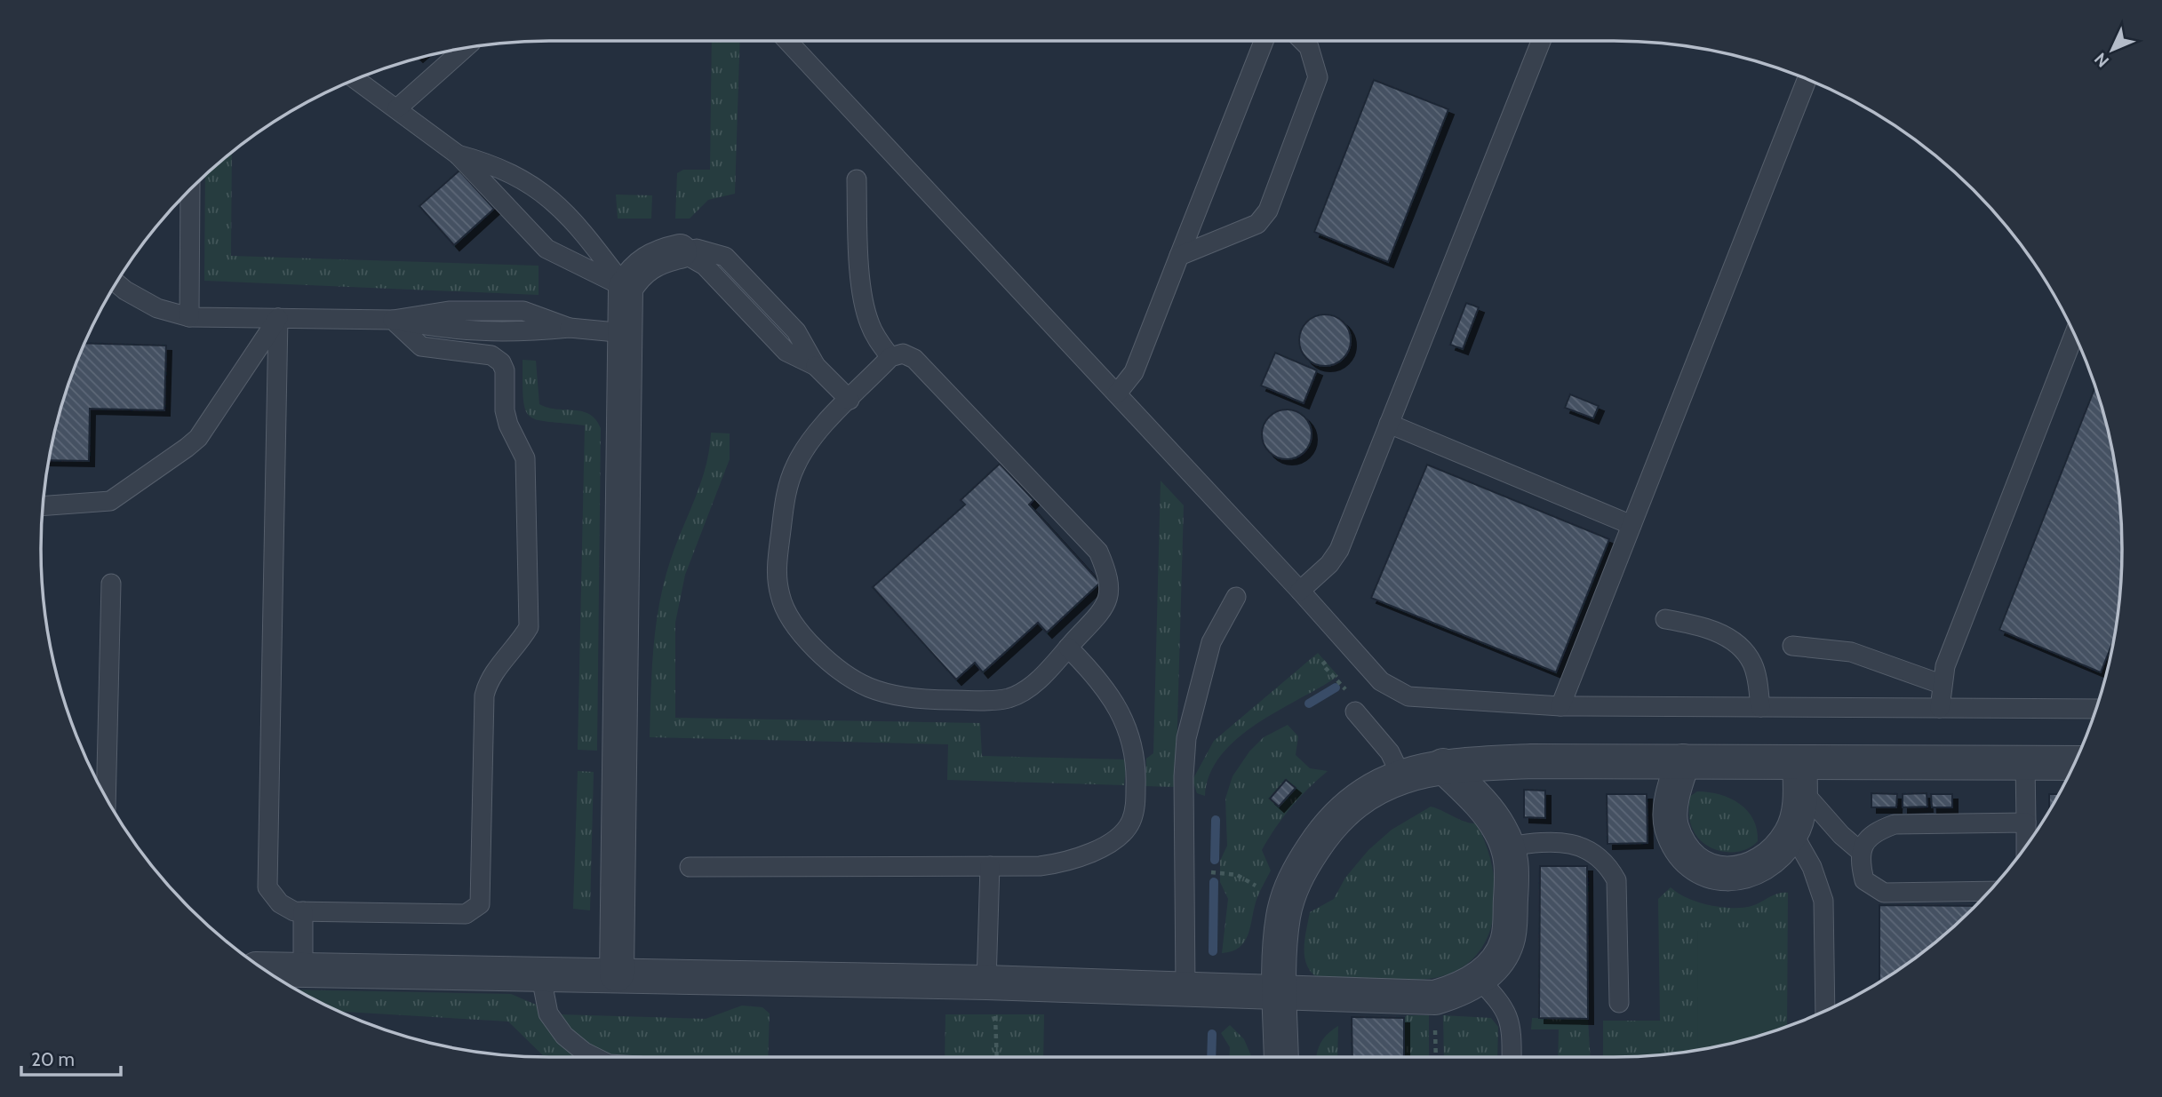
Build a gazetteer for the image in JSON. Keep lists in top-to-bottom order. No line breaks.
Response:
{"scale_bar":"20 m","north":"bottom left"}
